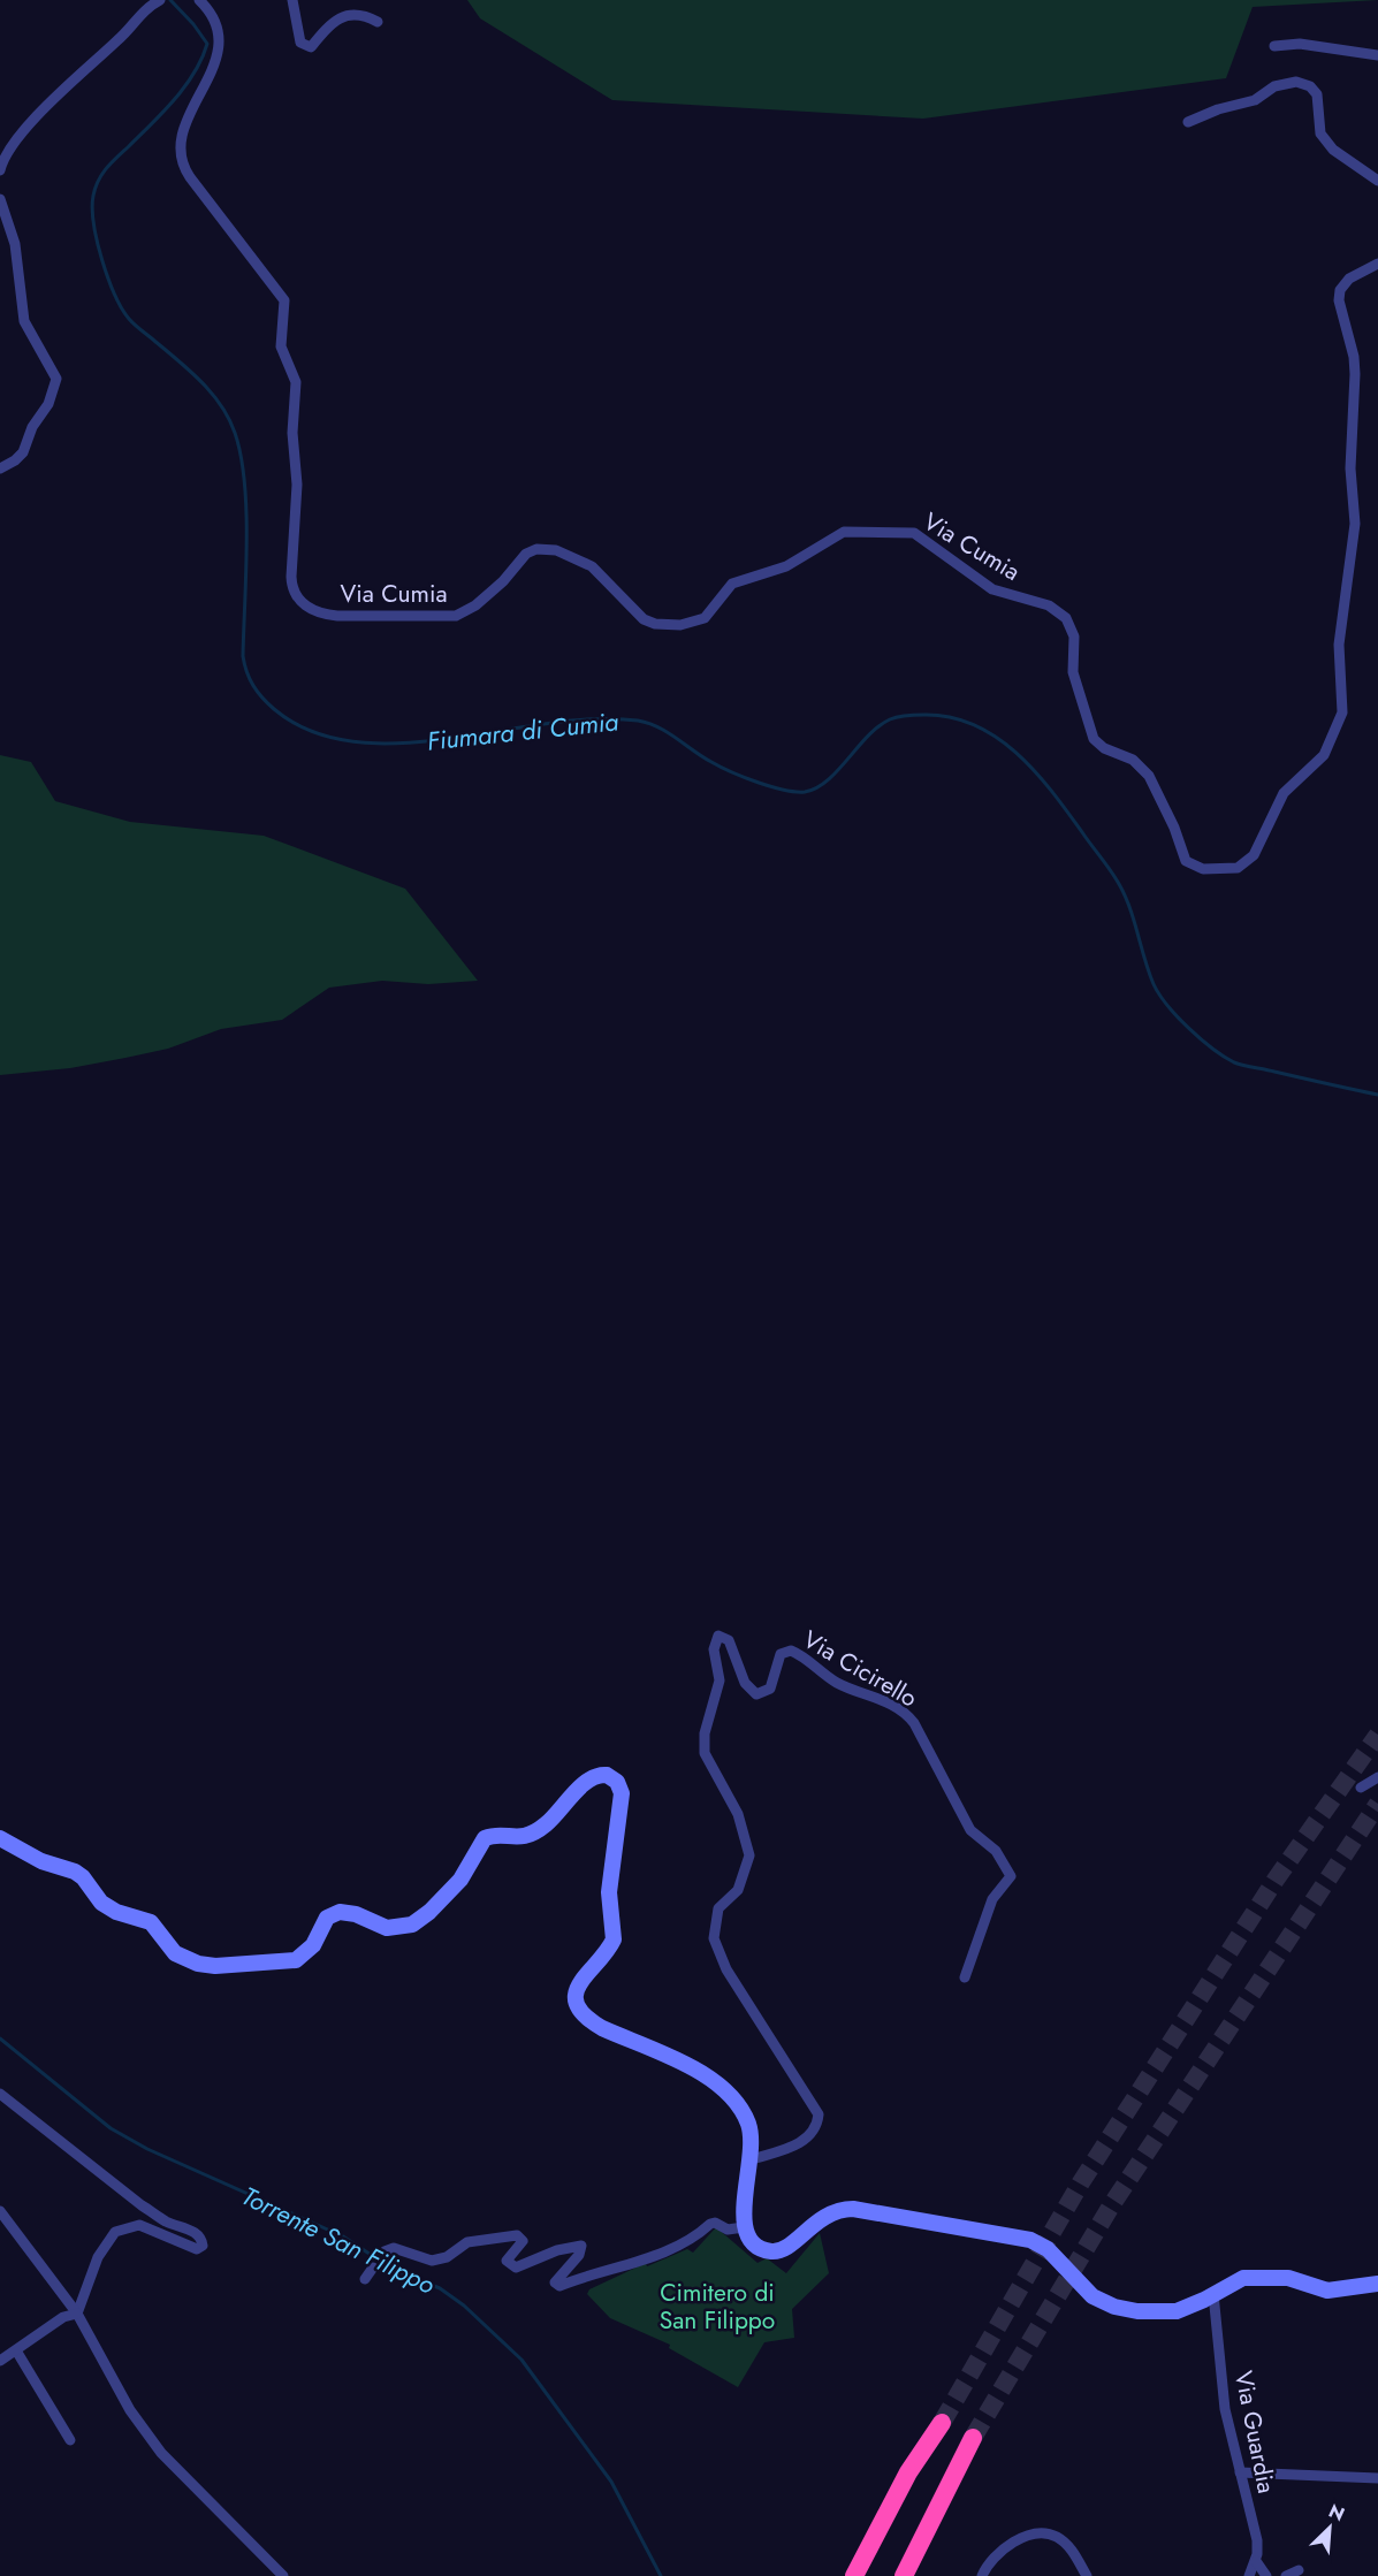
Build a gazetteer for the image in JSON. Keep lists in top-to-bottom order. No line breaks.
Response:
{"streets":{"street":["Via Cumia","Via Cicirello","Via Guardia"]},"water":["Fiumara di Cumia","Torrente San Filippo"],"parks":["Cimitero di San Filippo"],"north":"top right"}
